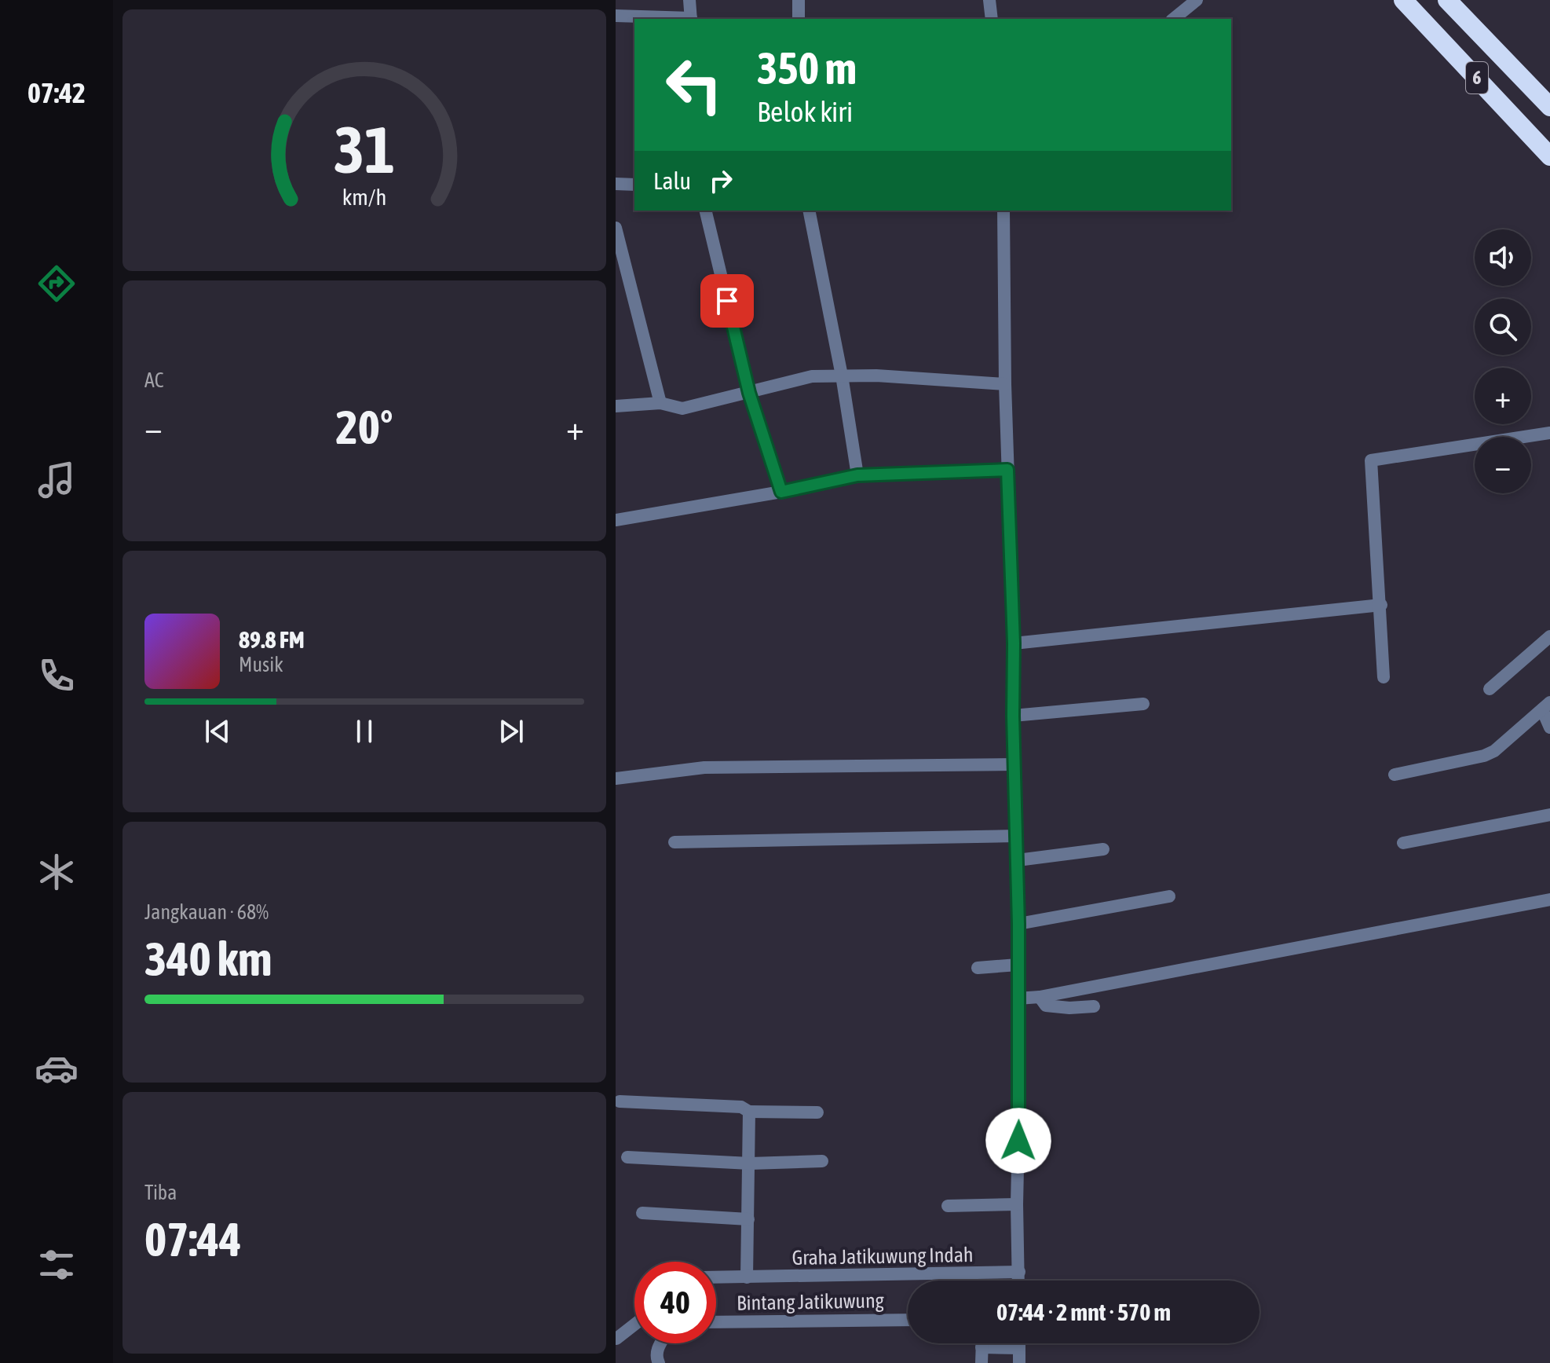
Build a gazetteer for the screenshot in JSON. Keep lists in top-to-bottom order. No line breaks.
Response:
{"streets":{"highway":["6"],"street":["Graha Jatikuwung Indah","Bintang Jatikuwung"]},"page":{"tabs":"07:42","turn":["350 m","Belok kiri"],"then":"Lalu","map_buttons":["+","−"],"tile":["AC",["Jangkauan · 68%","340 km"],["Tiba","07:44"]],"heat":["−","20°","+"],"song":["89.8 FM","Musik"],"limit":"40","trip":"07:44 · 2 mnt · 570 m","gauge":["31","km/h"]}}
